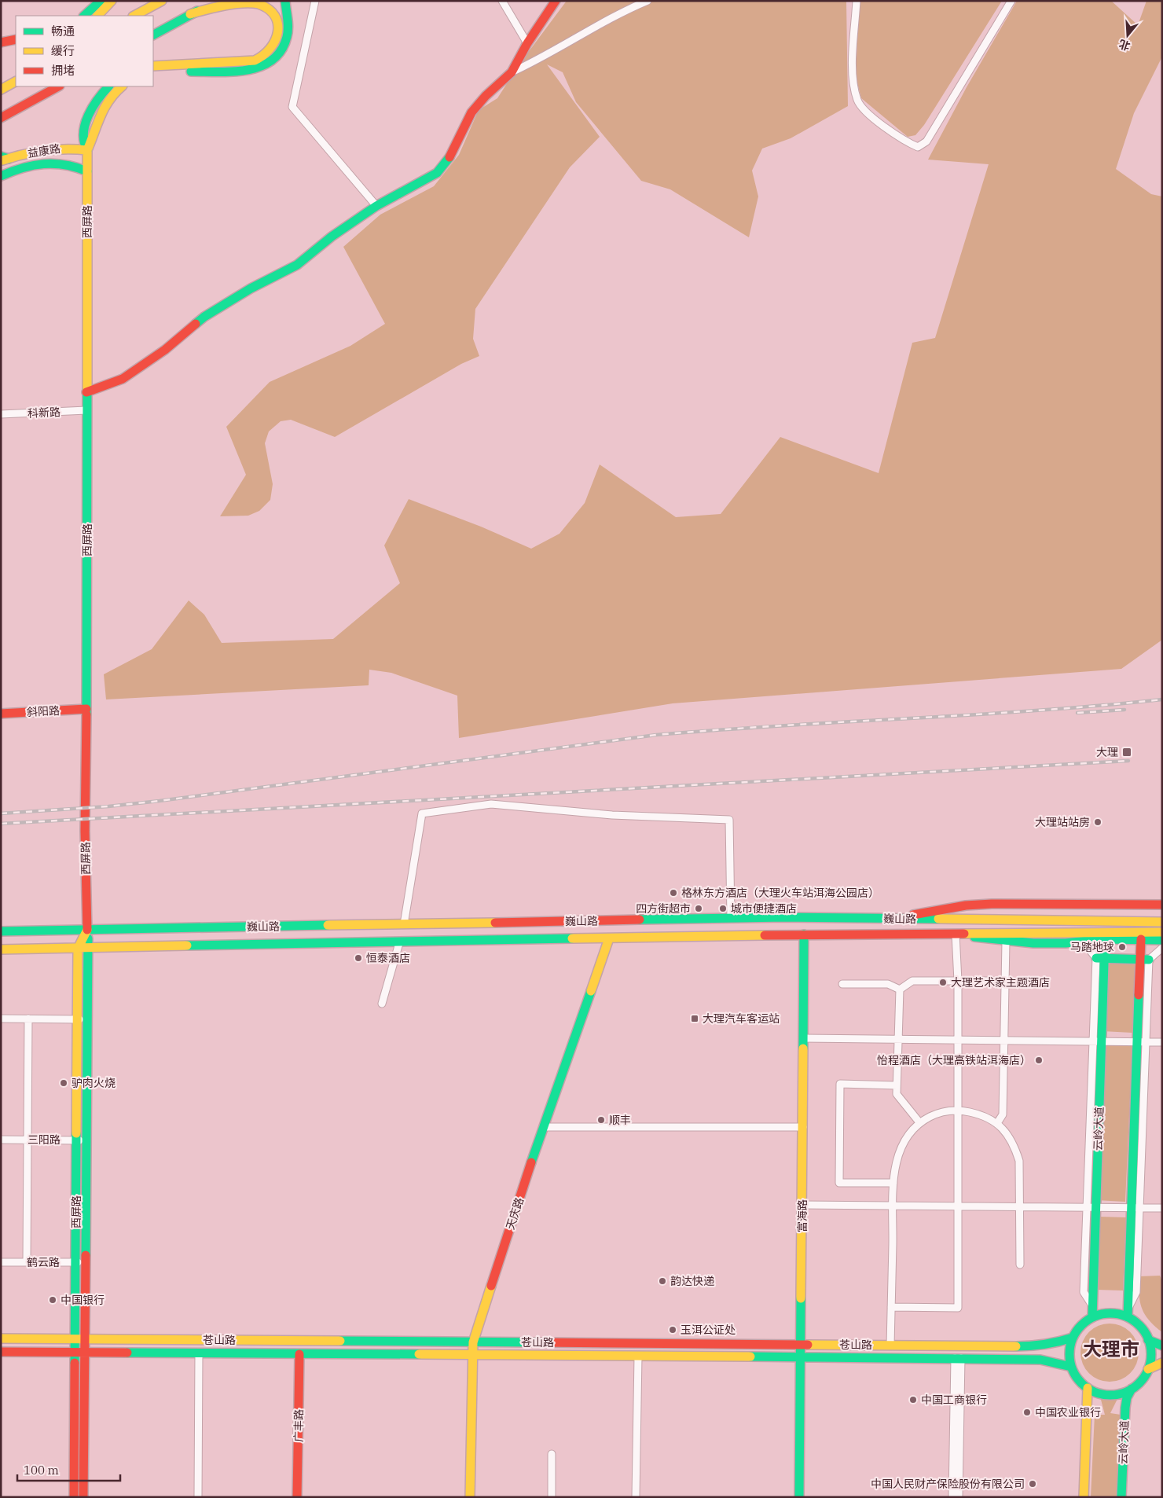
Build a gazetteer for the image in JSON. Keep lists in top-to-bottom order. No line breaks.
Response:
{"streets":{"main road":["益康路","西屏路","斜阳路","巍山路","云岭大道","天庆路","富海路","苍山路","广丰路"],"street":["科新路","三阳路","鹤云路"]},"crossings":[["益康路","西屏路"],["西屏路","科新路"],["西屏路","斜阳路"],["西屏路","巍山路"],["西屏路","三阳路"],["西屏路","鹤云路"],["西屏路","苍山路"],["巍山路","天庆路"],["巍山路","富海路"],["云岭大道","苍山路"],["天庆路","苍山路"],["富海路","苍山路"],["苍山路","广丰路"]],"districts":["大理市"],"places":{"transit":["大理","大理汽车客运站"],"other":["大理站站房","格林东方酒店（大理火车站洱海公园店）","四方街超市","城市便捷酒店","马踏地球","恒泰酒店","大理艺术家主题酒店","怡程酒店（大理高铁站洱海店）","驴肉火烧","顺丰","韵达快递","中国银行","玉洱公证处","中国工商银行","中国农业银行","中国人民财产保险股份有限公司"]},"legend":["畅通","缓行","拥堵"],"scale_bar":"100 m","north":"bottom"}
